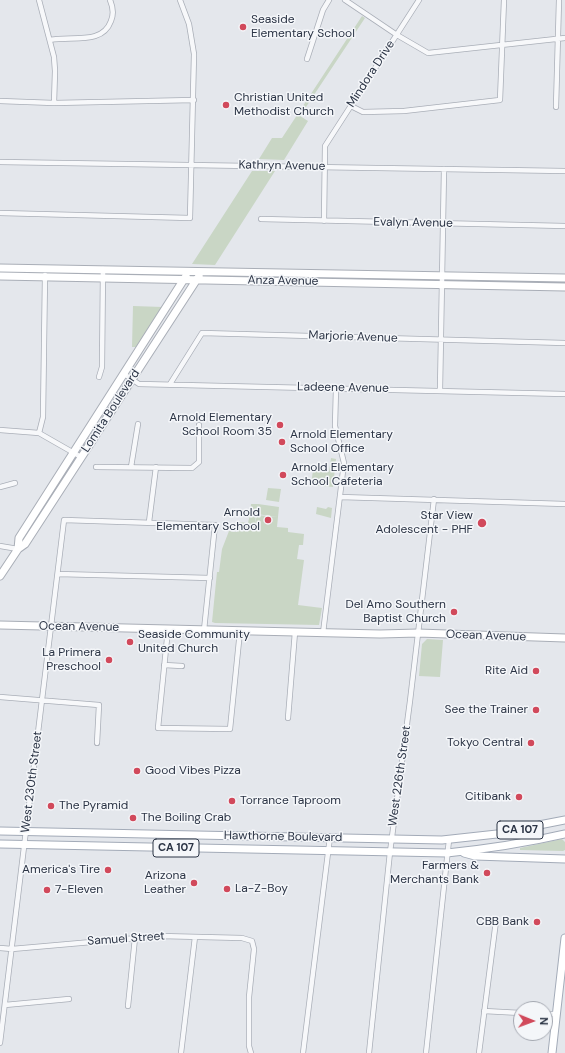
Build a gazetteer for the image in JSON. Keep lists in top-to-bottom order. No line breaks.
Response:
{"streets":{"main road":["Anza Avenue","Lomita Boulevard","Ocean Avenue","CA 107","Hawthorne Boulevard"],"street":["Mindora Drive","Kathryn Avenue","Evalyn Avenue","Marjorie Avenue","Ladeene Avenue","West 226th Street","West 230th Street","Samuel Street"]},"crossings":[["Mindora Drive","Kathryn Avenue"],["Mindora Drive","Evalyn Avenue"],["Anza Avenue","Lomita Boulevard"],["Marjorie Avenue","Ladeene Avenue"],["Ladeene Avenue","Lomita Boulevard"],["Ocean Avenue","West 226th Street"],["Ocean Avenue","West 230th Street"],["West 226th Street","Hawthorne Boulevard"],["West 230th Street","Hawthorne Boulevard"],["West 230th Street","Samuel Street"]],"places":["Seaside Elementary School","Christian United Methodist Church","Arnold Elementary School Room 35","Arnold Elementary School Office","Arnold Elementary School Cafeteria","Arnold Elementary School","Star View Adolescent - PHF","Del Amo Southern Baptist Church","Seaside Community United Church","La Primera Preschool","Rite Aid","See the Trainer","Tokyo Central","Good Vibes Pizza","Citibank","Torrance Taproom","The Pyramid","The Boiling Crab","America's Tire","Farmers & Merchants Bank","Arizona Leather","La-Z-Boy","7-Eleven","CBB Bank"],"north":"right"}
